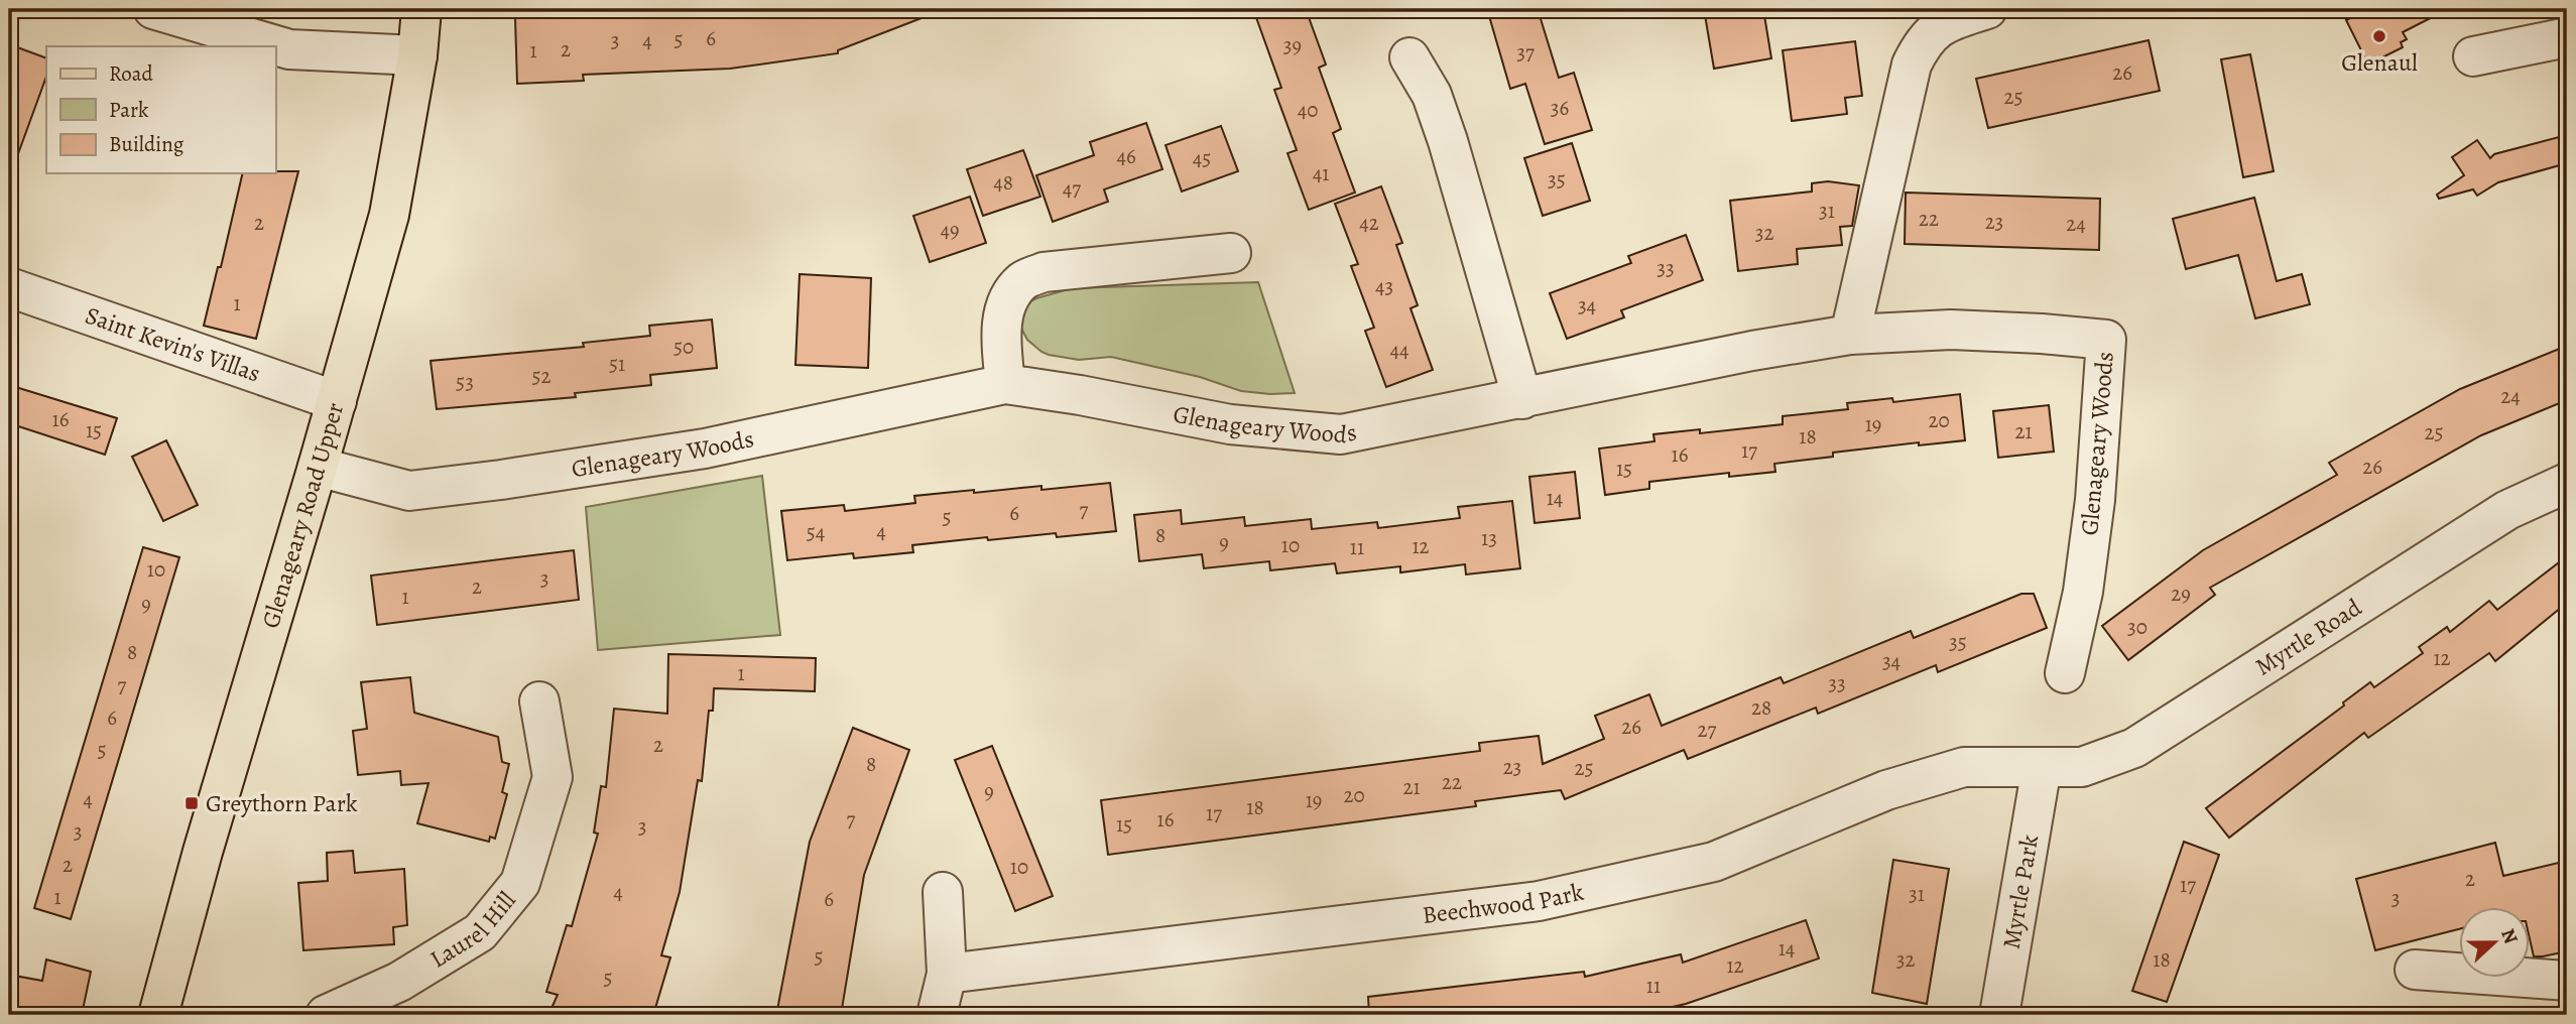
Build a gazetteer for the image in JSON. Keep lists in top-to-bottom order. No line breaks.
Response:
{"streets":{"main road":["Glenageary Road Upper"],"street":["Saint Kevin's Villas","Glenageary Woods","Myrtle Road","Myrtle Park","Beechwood Park","Laurel Hill"]},"crossings":[["Saint Kevin's Villas","Glenageary Road Upper"],["Glenageary Woods","Glenageary Road Upper"],["Myrtle Road","Myrtle Park"],["Myrtle Road","Beechwood Park"],["Myrtle Park","Beechwood Park"]],"places":{"other":["Glenaul"],"transit":["Greythorn Park"]},"house_numbers":["6","5","3","4","39","2","1","37","26","25","36","40","46","45","41","35","48","47","31","22","23","2","42","24","49","32","33","43","1","34","50","44","51","52","53","24","16","20","19","15","21","25","18","17","16","26","15","14","7","6","5","4","54","8","13","9","10","12","11","10","3","2","29","1","9","30","35","8","12","34","1","33","7","28","6","26","27","2","5","8","23","25","22","21","9","20","4","19","18","17","7","16","15","3","3","2","10","2","17","4","31","1","3","6","14","5","32","18","12","5","11"],"legend":["Road","Park","Building"],"north":"right"}
